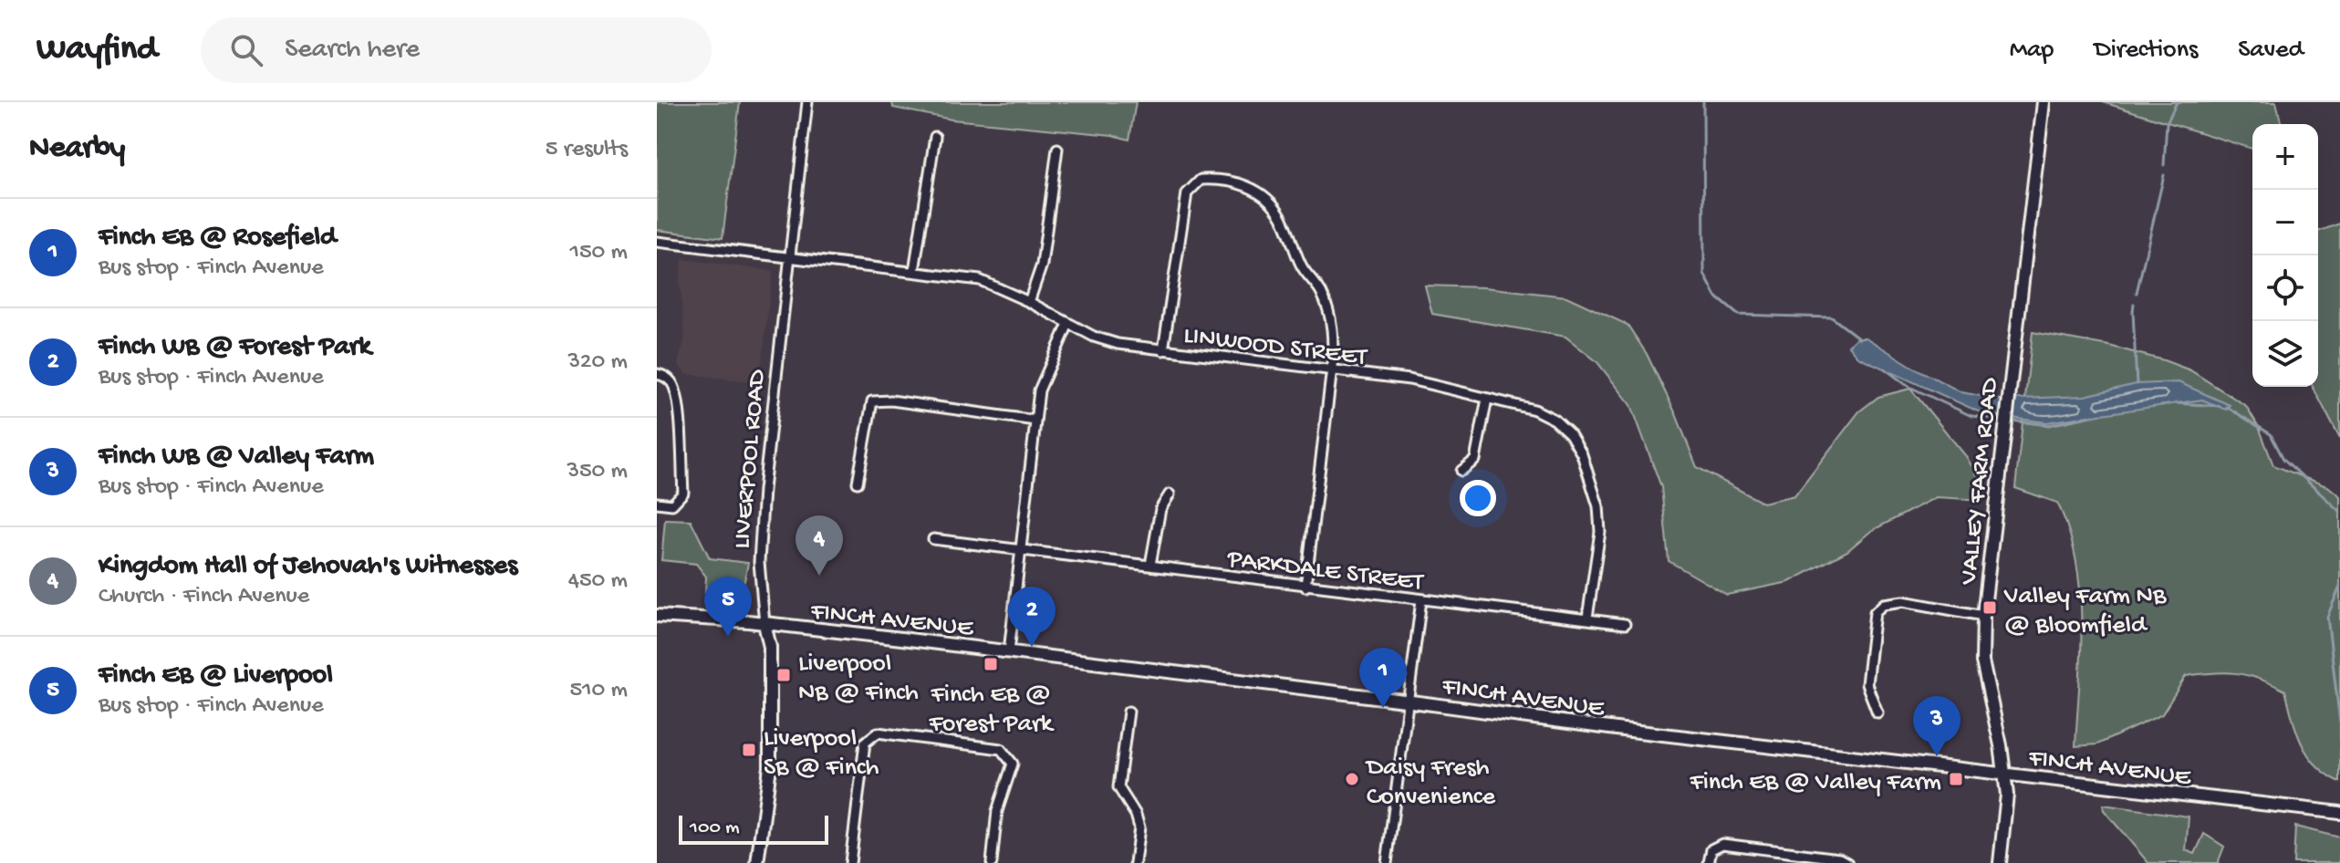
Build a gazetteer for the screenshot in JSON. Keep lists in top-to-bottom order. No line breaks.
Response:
{"streets":{"main road":["LIVERPOOL ROAD","VALLEY FARM ROAD","FINCH AVENUE"],"street":["LINWOOD STREET","PARKDALE STREET"]},"crossings":[["LINWOOD STREET","LIVERPOOL ROAD"],["LINWOOD STREET","PARKDALE STREET"],["LIVERPOOL ROAD","FINCH AVENUE"],["VALLEY FARM ROAD","FINCH AVENUE"]],"places":{"transit":["Valley Farm NB @ Bloomfield","Finch EB @ Forest Park","Liverpool NB @ Finch","Liverpool SB @ Finch","Finch EB @ Valley Farm"],"other":["Daisy Fresh Convenience"]},"scale_bar":"100 m","page":{"header":"Wayfind","search":"Search here","nav":["Map","Directions","Saved"],"heading":["Nearby","5 results"],"map_buttons":["+","−"],"list":[{"mark":"1","name":"Finch EB @ Rosefield","note":"Bus stop · Finch Avenue","value":"150 m"},{"mark":"2","name":"Finch WB @ Forest Park","note":"Bus stop · Finch Avenue","value":"320 m"},{"mark":"3","name":"Finch WB @ Valley Farm","note":"Bus stop · Finch Avenue","value":"350 m"},{"mark":"4","name":"Kingdom Hall of Jehovah's Witnesses","note":"Church · Finch Avenue","value":"450 m"},{"mark":"5","name":"Finch EB @ Liverpool","note":"Bus stop · Finch Avenue","value":"510 m"}],"pins":["4","5","2","1","3"],"scale":"100 m"}}
